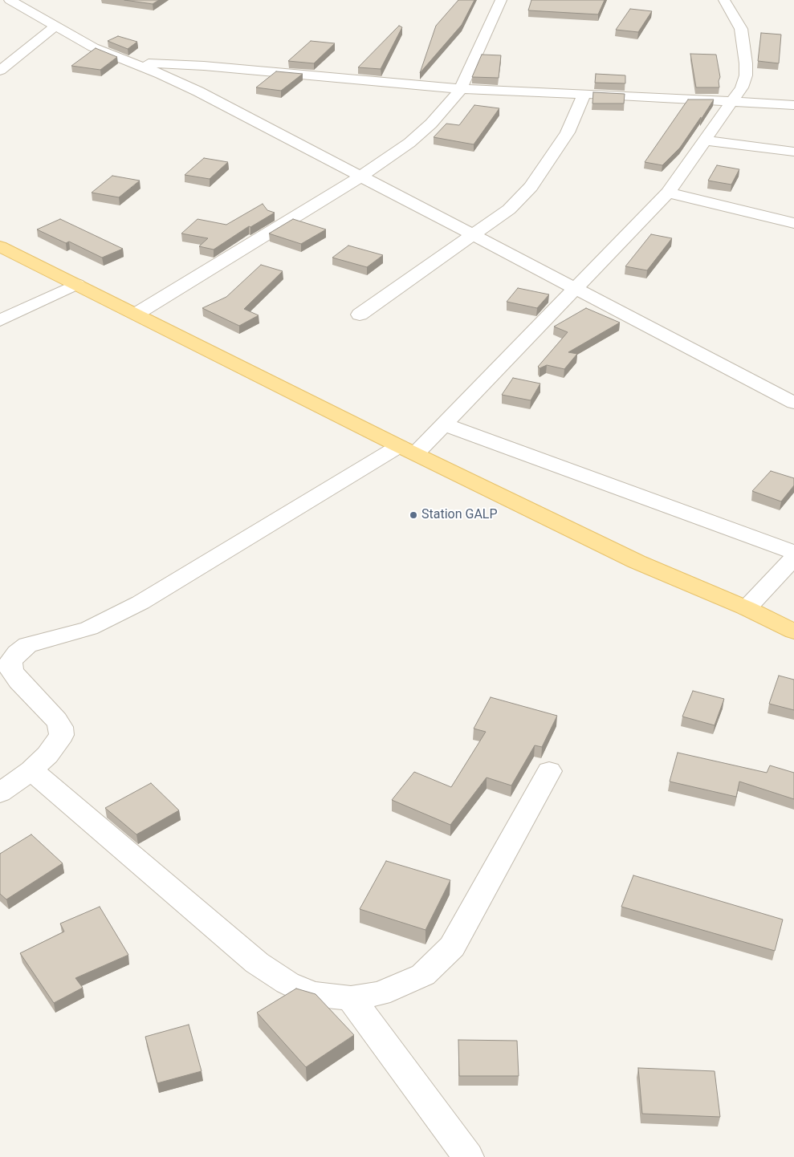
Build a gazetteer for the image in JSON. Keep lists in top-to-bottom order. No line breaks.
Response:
{"places":["Station GALP"]}
